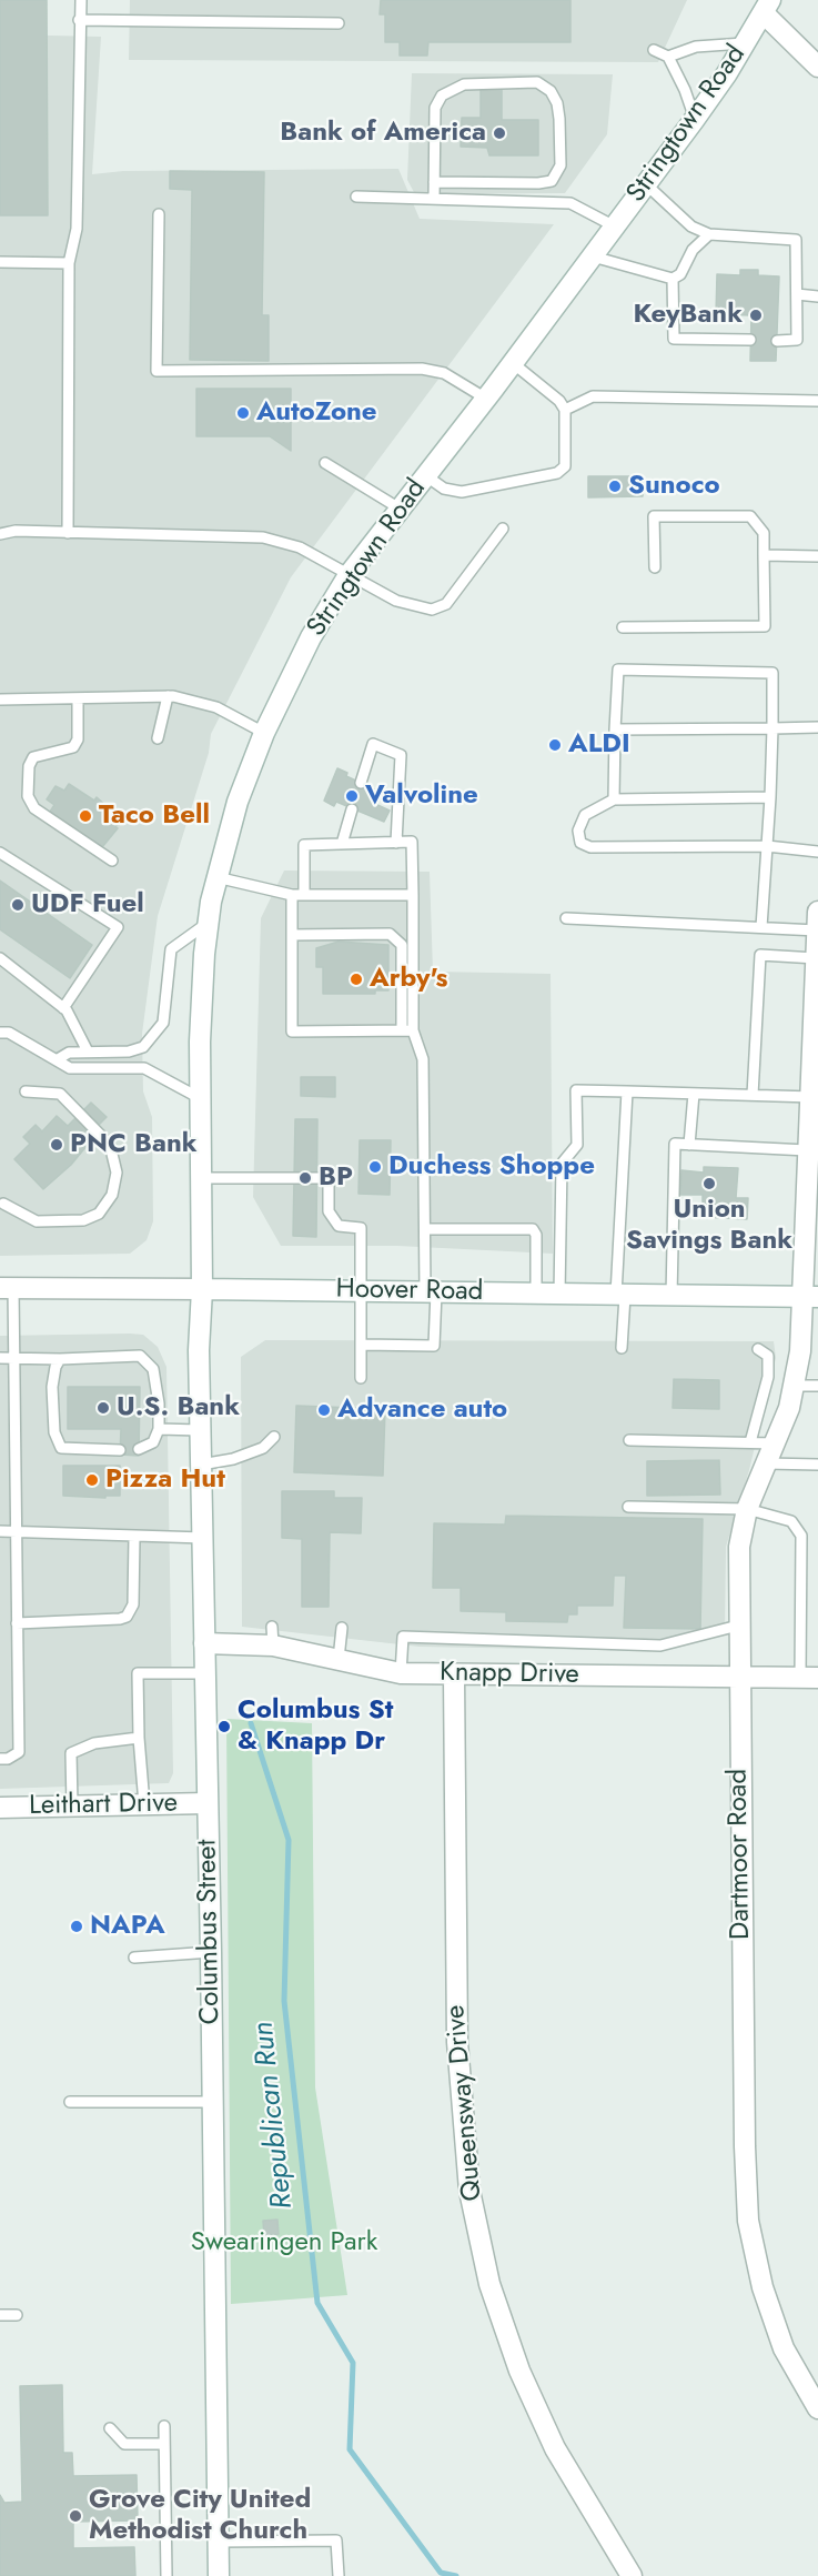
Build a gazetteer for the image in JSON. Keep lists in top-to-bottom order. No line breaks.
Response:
{"streets":{"street":["Stringtown Road","Hoover Road","Knapp Drive","Leithart Drive","Dartmoor Road","Columbus Street","Queensway Drive"]},"crossings":[["Stringtown Road","Hoover Road"],["Stringtown Road","Columbus Street"],["Hoover Road","Dartmoor Road"],["Hoover Road","Columbus Street"],["Knapp Drive","Dartmoor Road"],["Knapp Drive","Columbus Street"],["Knapp Drive","Queensway Drive"],["Leithart Drive","Columbus Street"]],"water":["Republican Run"],"parks":["Swearingen Park"],"places":["Bank of America","KeyBank","AutoZone","Sunoco","ALDI","Valvoline","Taco Bell","UDF Fuel","Arby's","PNC Bank","Duchess Shoppe","BP","Union Savings Bank","U.S. Bank","Advance auto","Pizza Hut","Columbus St & Knapp Dr","NAPA","Grove City United Methodist Church"]}
